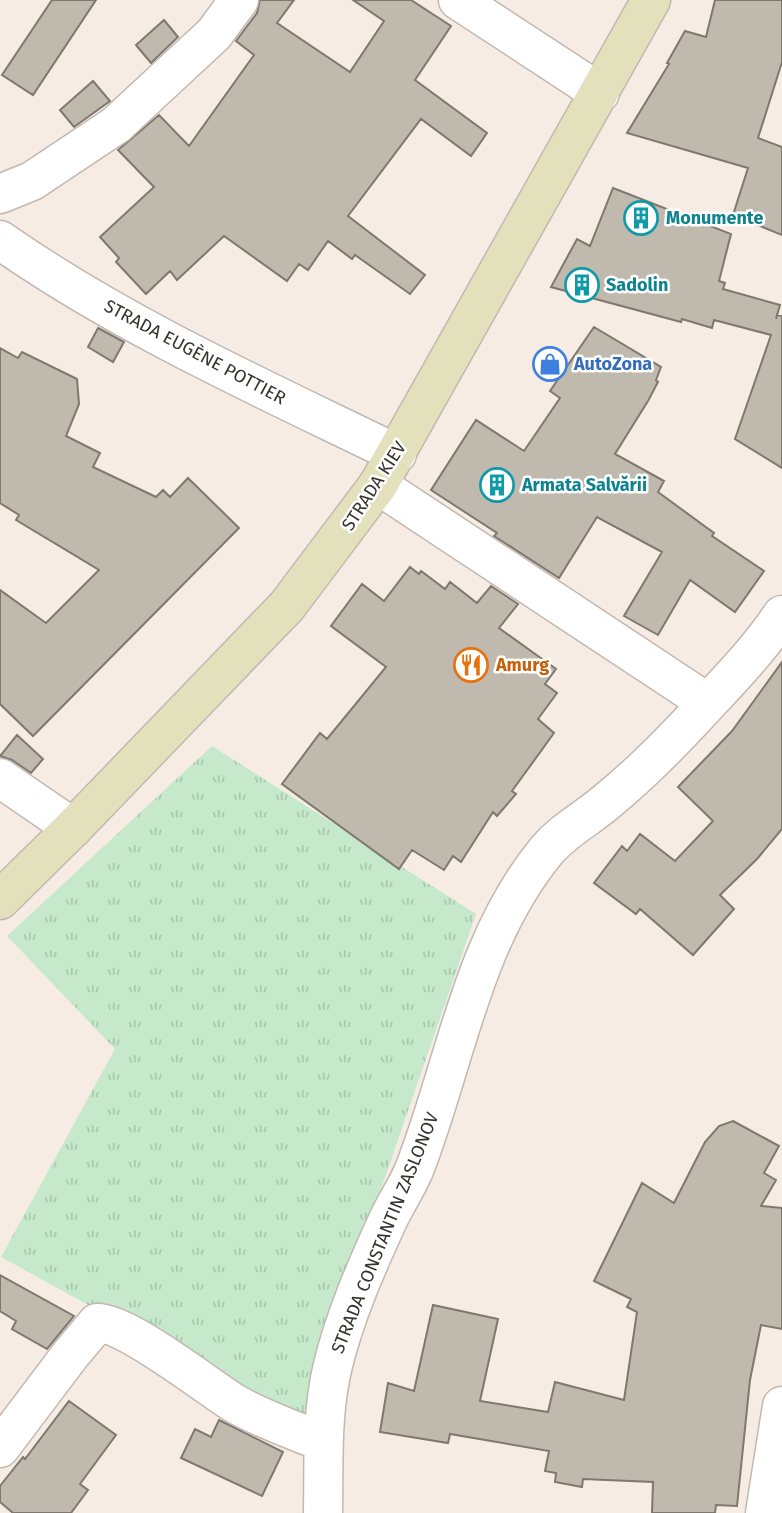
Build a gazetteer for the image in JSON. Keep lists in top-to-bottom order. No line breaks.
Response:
{"streets":{"main road":["STRADA KIEV"],"street":["STRADA EUGÈNE POTTIER","STRADA CONSTANTIN ZASLONOV"]},"crossings":[["STRADA EUGÈNE POTTIER","STRADA KIEV"],["STRADA EUGÈNE POTTIER","STRADA CONSTANTIN ZASLONOV"]],"places":{"building":["Monumente","Sadolin","Armata Salvării"],"shop":["AutoZona"],"restaurant":["Amurg"]}}
